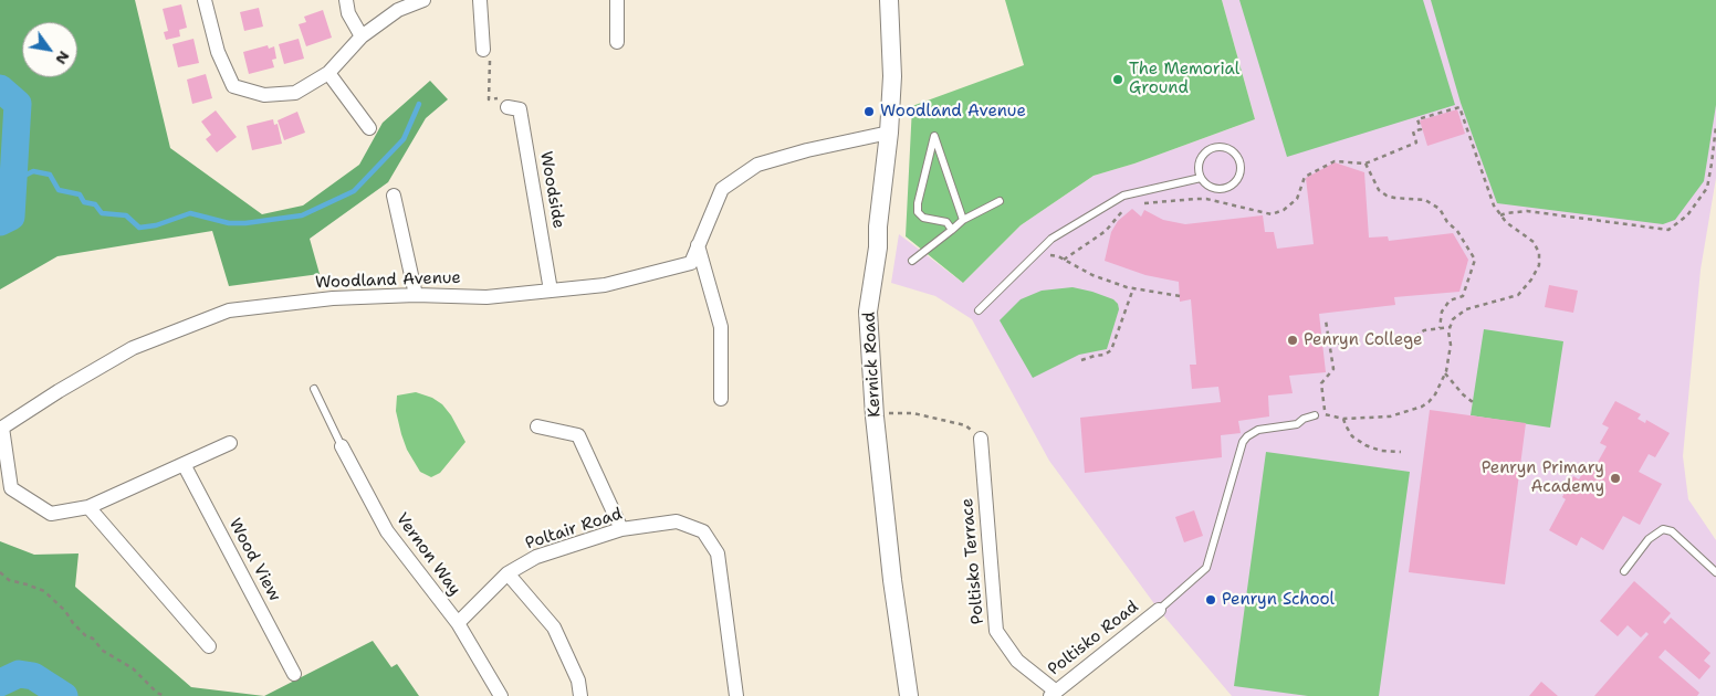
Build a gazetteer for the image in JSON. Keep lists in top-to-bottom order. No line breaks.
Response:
{"streets":{"street":["Woodside","Woodland Avenue","Kernick Road","Poltair Road","Vernon Way","Wood View","Poltisko Terrace","Poltisko Road"]},"crossings":[["Woodside","Woodland Avenue"],["Woodland Avenue","Kernick Road"],["Woodland Avenue","Wood View"],["Poltair Road","Vernon Way"],["Poltisko Terrace","Poltisko Road"]],"places":["The Memorial Ground","Woodland Avenue","Penryn College","Penryn Primary Academy","Penryn School"],"north":"bottom right"}
